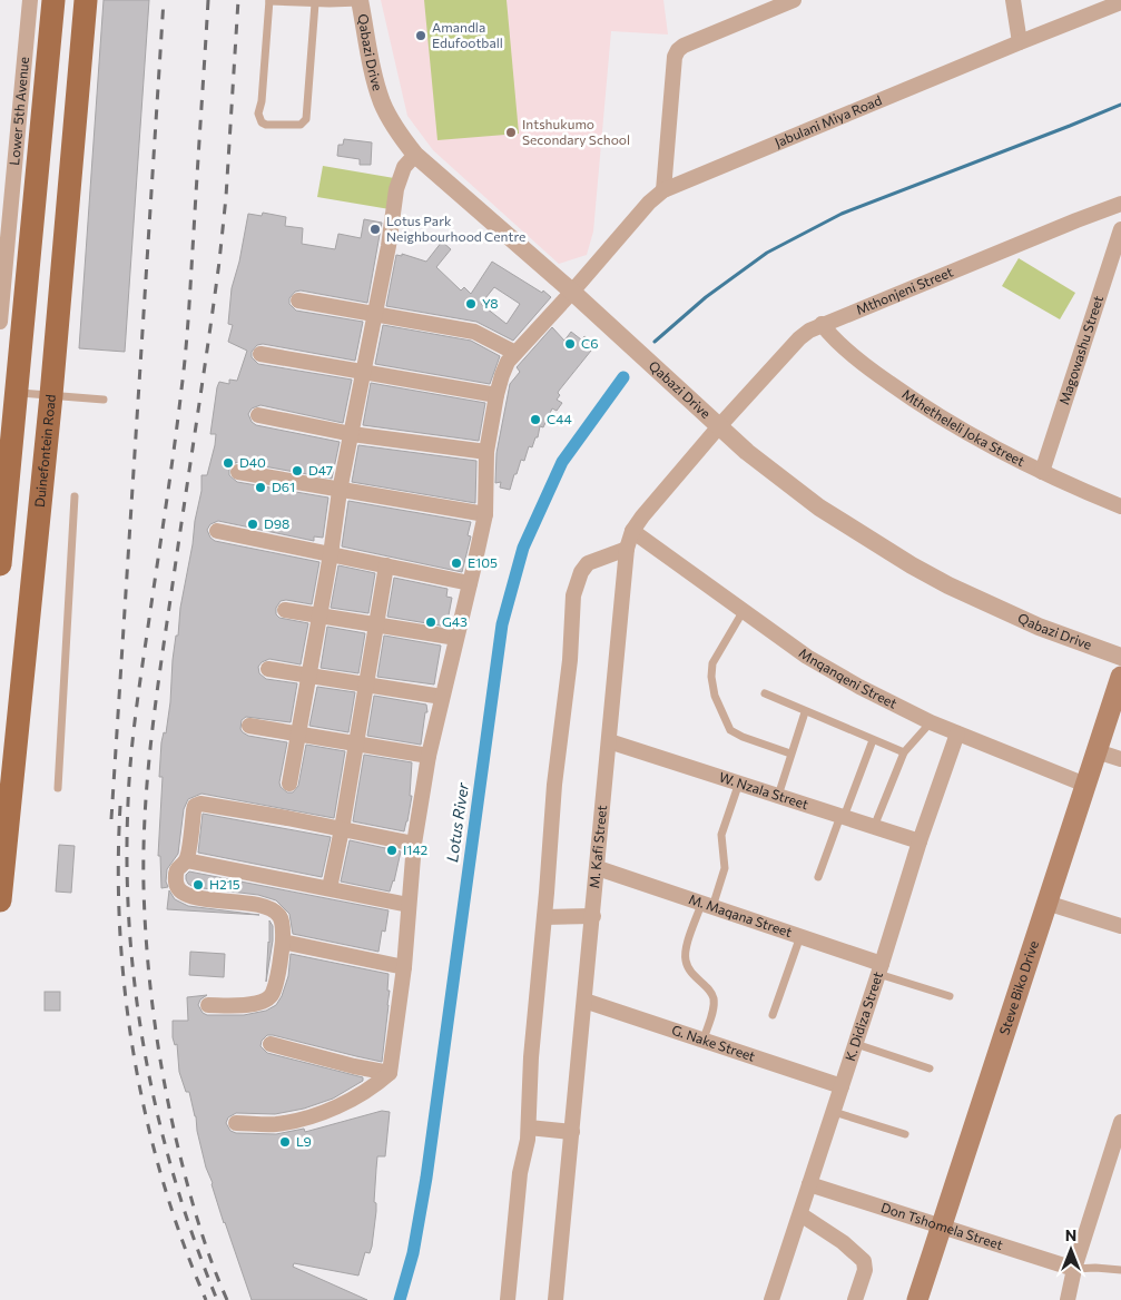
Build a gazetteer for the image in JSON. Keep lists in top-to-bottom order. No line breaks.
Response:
{"streets":{"main road":["Duinefontein Road","Steve Biko Drive"],"street":["Qabazi Drive","Lower 5th Avenue","Jabulani Miya Road","Mthonjeni Street","Magowashu Street","Mthetheleli Joka Street","Mnqanqeni Street","W. Nzala Street","M. Kafi Street","M. Maqana Street","K. Didiza Street","G. Nake Street","Don Tshomela Street"]},"crossings":[["Qabazi Drive","Jabulani Miya Road"],["Qabazi Drive","Mthonjeni Street"],["Qabazi Drive","M. Kafi Street"],["Mthonjeni Street","Mthetheleli Joka Street"],["Mthonjeni Street","M. Kafi Street"],["Magowashu Street","Mthetheleli Joka Street"],["Mnqanqeni Street","M. Kafi Street"],["Mnqanqeni Street","Steve Biko Drive"],["Mnqanqeni Street","K. Didiza Street"],["W. Nzala Street","M. Kafi Street"],["W. Nzala Street","K. Didiza Street"],["M. Kafi Street","M. Maqana Street"],["M. Kafi Street","G. Nake Street"],["M. Maqana Street","K. Didiza Street"],["Steve Biko Drive","Don Tshomela Street"],["K. Didiza Street","G. Nake Street"],["K. Didiza Street","Don Tshomela Street"]],"water":["Lotus River"],"places":["Amandla Edufootball","Intshukumo Secondary School","Lotus Park Neighbourhood Centre","Y8","C6","C44","D40","D47","D61","D98","E105","G43","I142","H215","L9"],"north":"top"}
